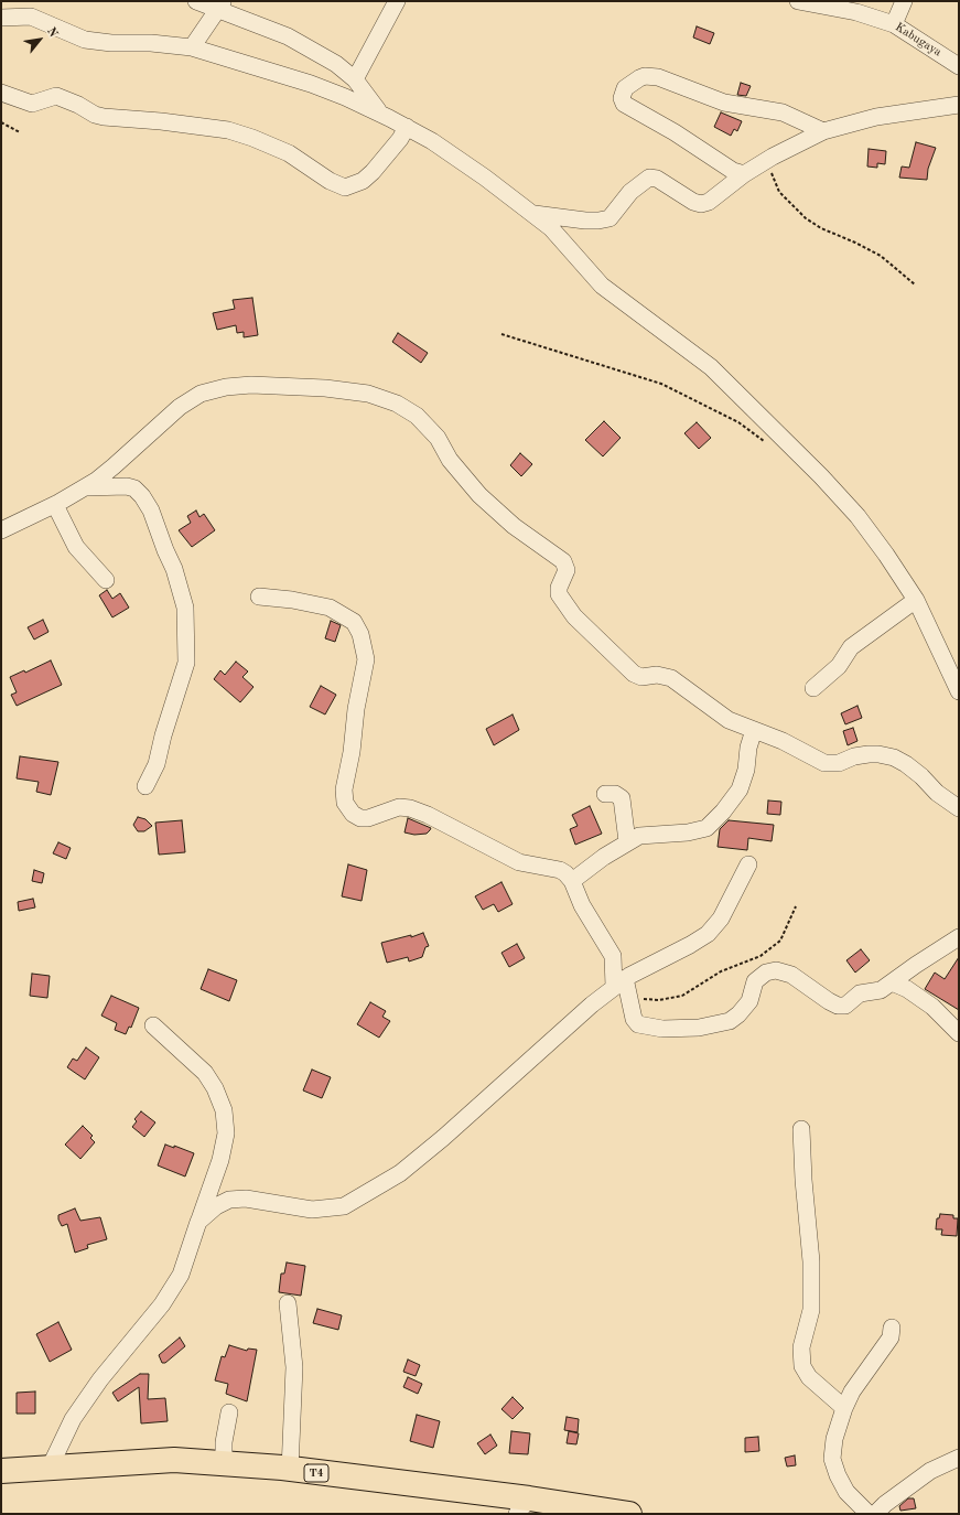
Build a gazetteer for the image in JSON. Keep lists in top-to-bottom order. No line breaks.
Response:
{"streets":{"highway":["T4"],"street":["Kabugaya"]},"north":"top right"}
